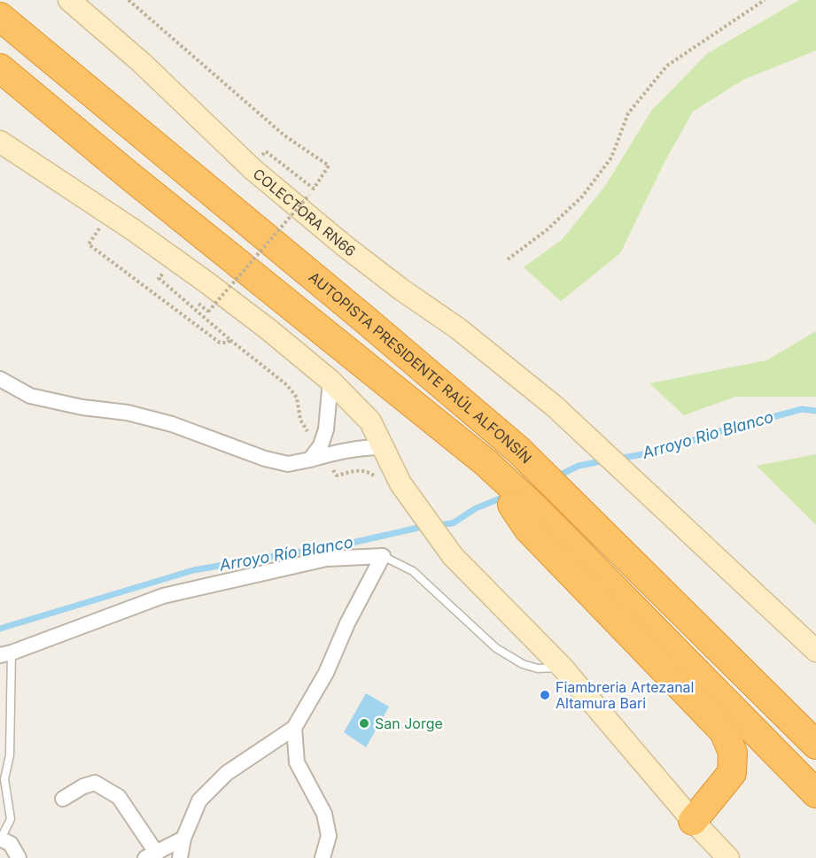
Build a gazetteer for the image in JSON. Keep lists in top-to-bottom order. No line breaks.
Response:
{"streets":{"highway":["AUTOPISTA PRESIDENTE RAÚL ALFONSÍN"],"street":["COLECTORA RN66"]},"water":["Arroyo Rio Blanco","Arroyo Río Blanco"],"places":["Fiambreria Artezanal Altamura Bari","San Jorge"]}
